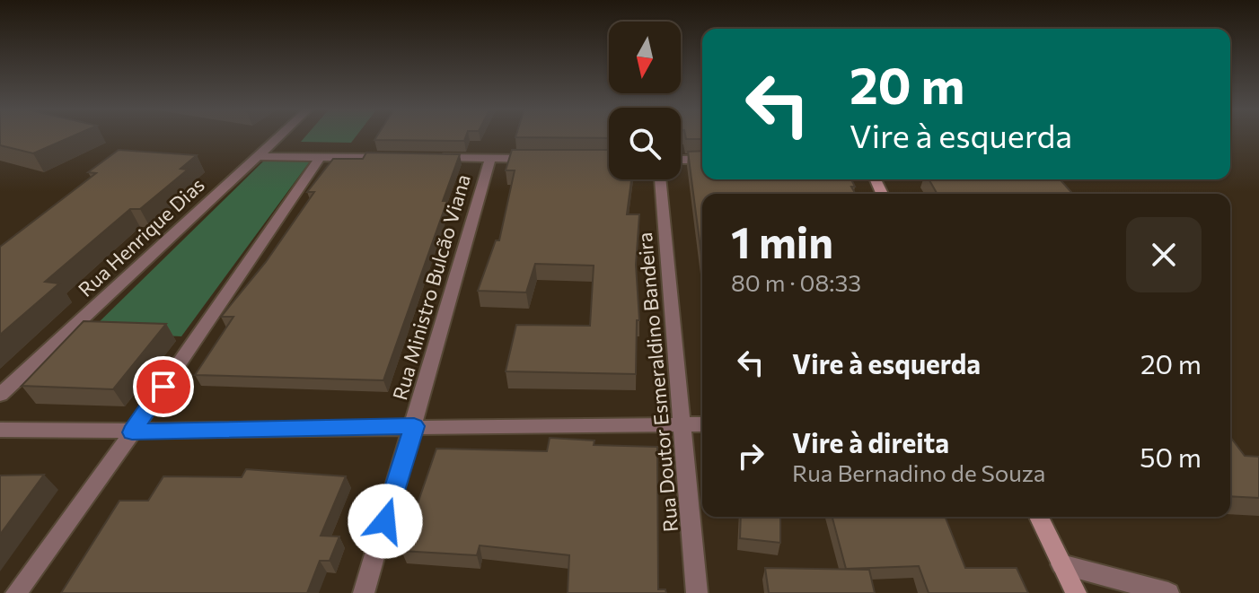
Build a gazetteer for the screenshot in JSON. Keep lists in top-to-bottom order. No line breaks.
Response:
{"streets":{"street":["Rua Henrique Dias","Rua Ministro Bulcão Viana","Rua Doutor Esmeraldino Bandeira"]},"north":"bottom","page":{"turn":["20 m","Vire à esquerda"],"heading":["1 min","80 m · 08:33"],"list":[{"name":"Vire à esquerda","value":"20 m"},{"name":"Vire à direita","note":"Rua Bernadino de Souza","value":"50 m"}]}}
